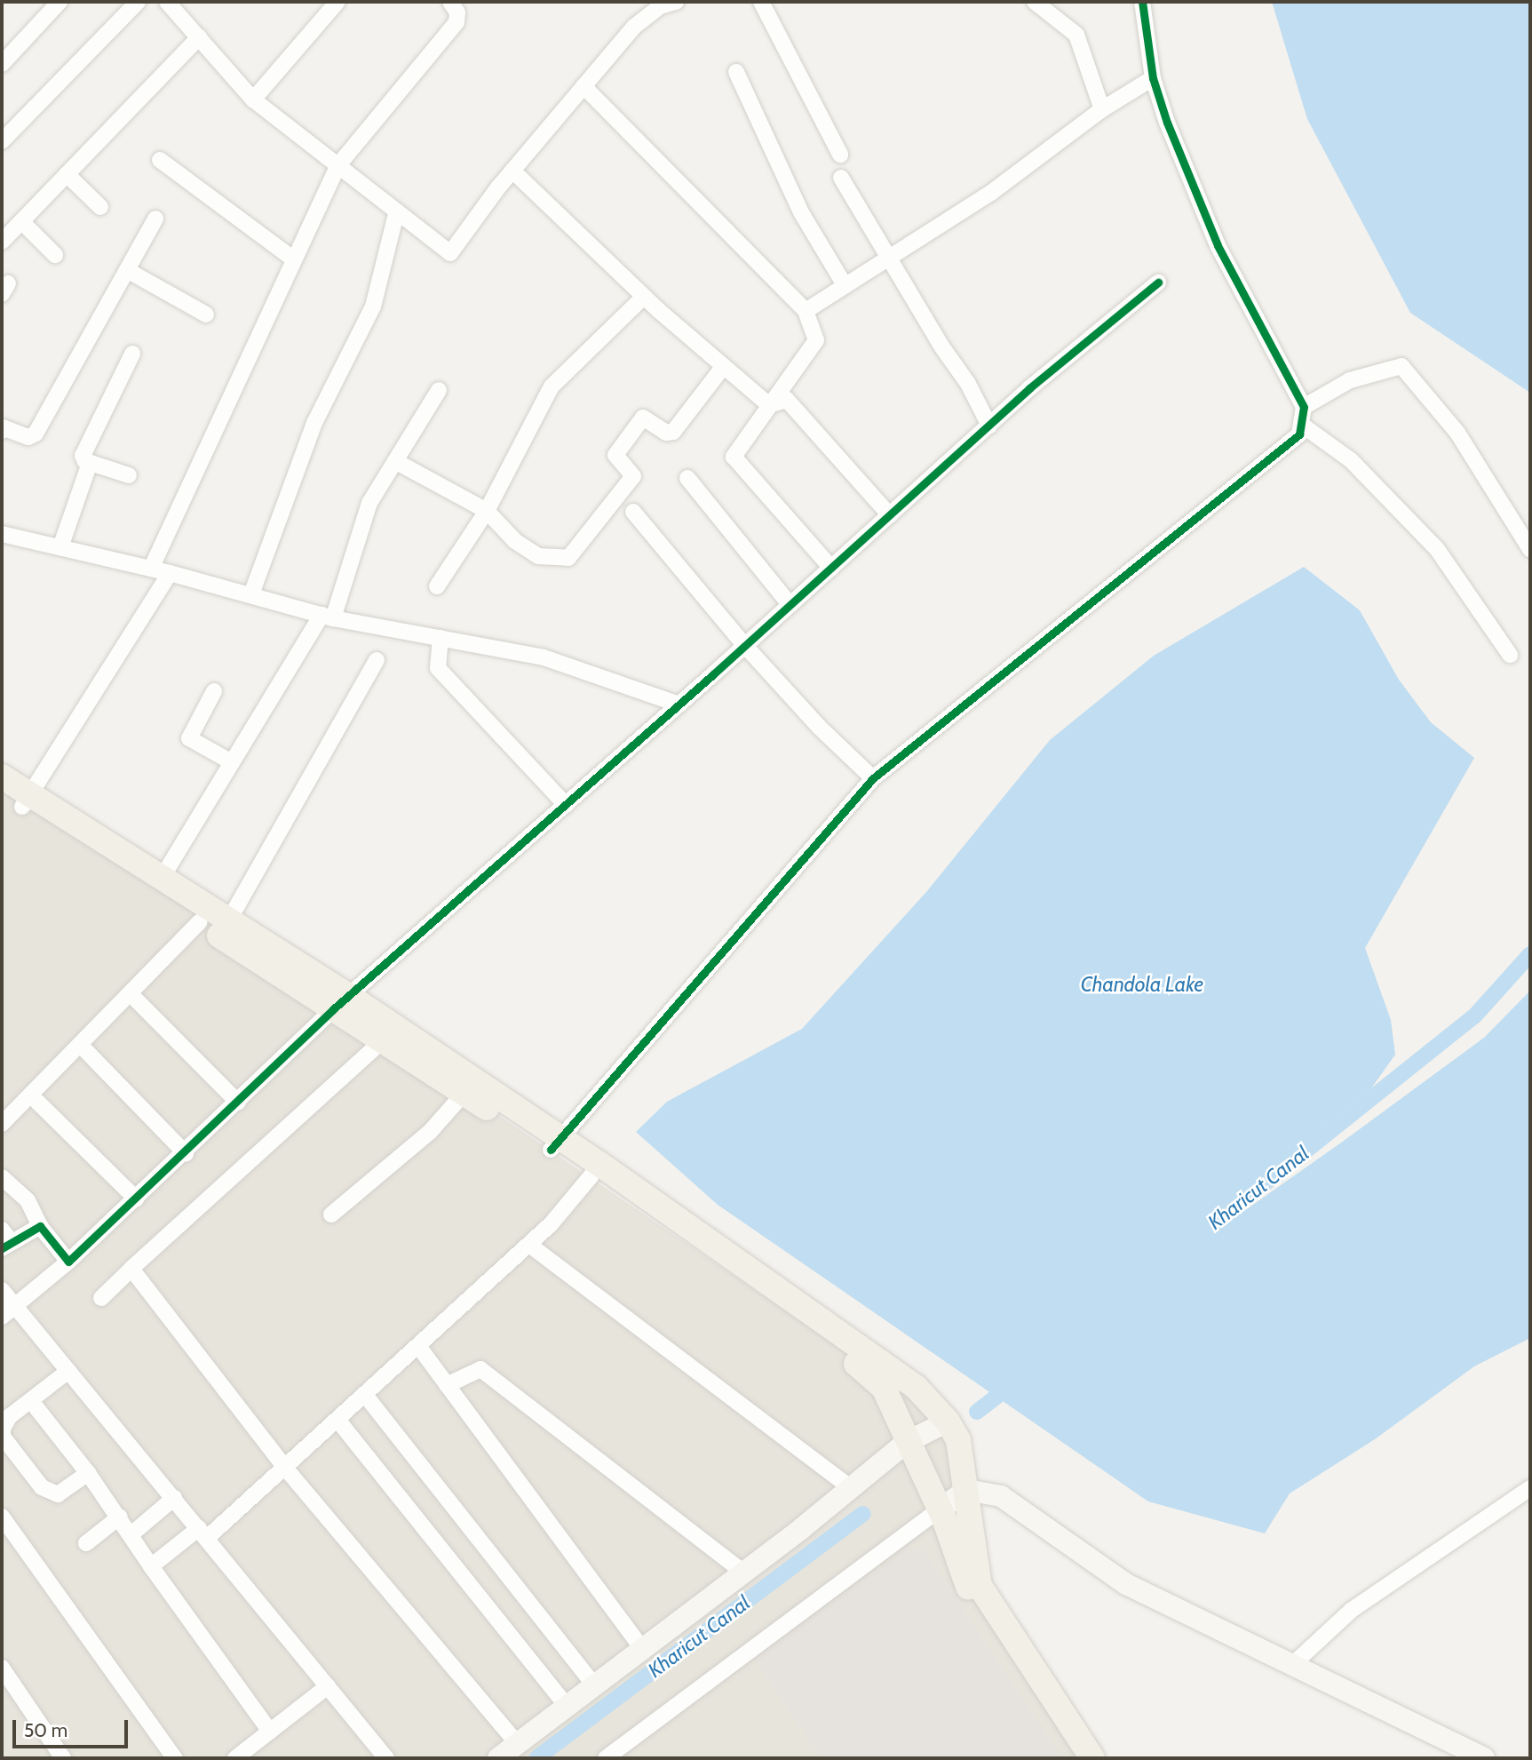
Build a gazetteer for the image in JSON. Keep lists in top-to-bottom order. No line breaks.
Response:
{"water":["Chandola Lake","Kharicut Canal"],"scale_bar":"50 m"}
